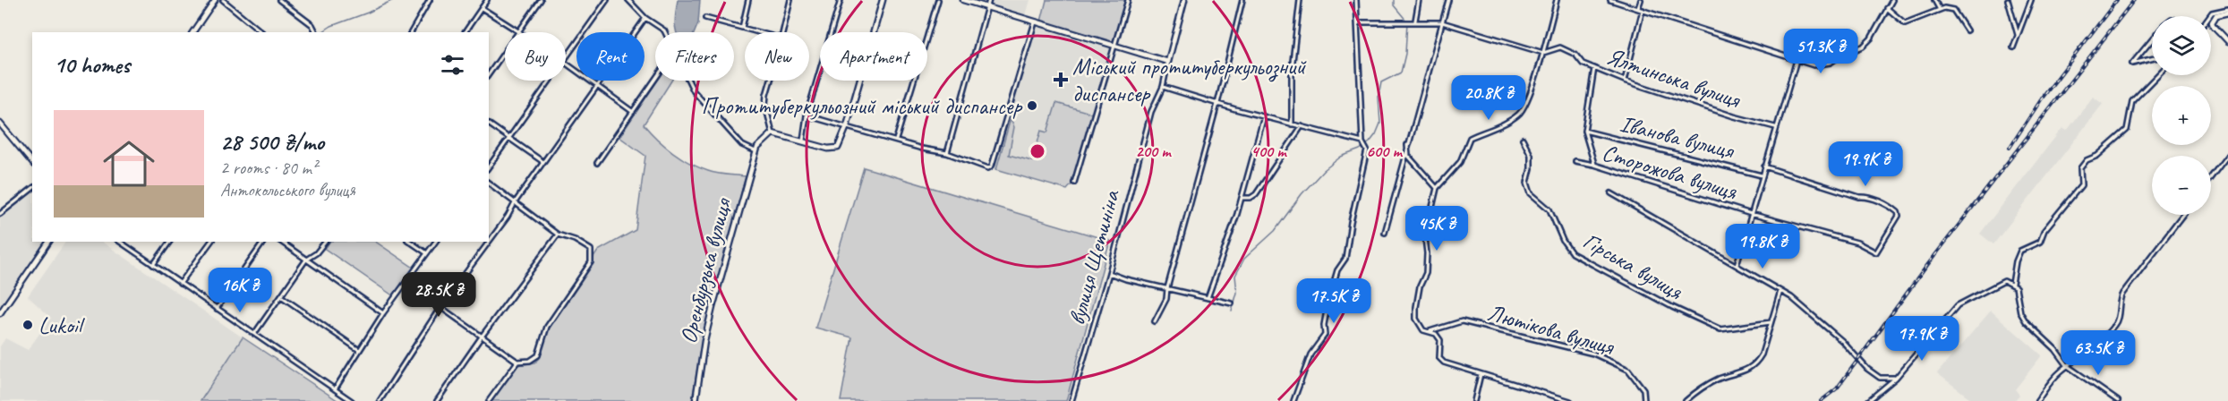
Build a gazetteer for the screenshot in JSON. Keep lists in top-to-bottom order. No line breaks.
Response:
{"streets":{"street":["Ялтинська вулиця","Іванова вулиця","Сторожова вулиця","вулиця Щетиніна","Гірська вулиця","Оренбурзька вулиця","Лютікова вулиця"]},"crossings":[["Іванова вулиця","Сторожова вулиця"]],"places":{"health":["Міський протитуберкульозний диспансер"],"other":["Протитуберкульозний міський диспансер","Lukoil"]},"page":{"map_buttons":["+","−"],"price":["51.3K ₴","20.8K ₴","19.9K ₴","45K ₴","19.8K ₴","16K ₴","28.5K ₴","17.5K ₴","17.9K ₴","63.5K ₴"],"chip":["Buy","Rent","Filters","New","Apartment"],"heading":"10 homes","list":[{"name":"28 500 ₴/mo","note":"2 rooms · 80 m² · Антокольського вулиця"}]},"rings":["200 m","400 m","600 m"]}
